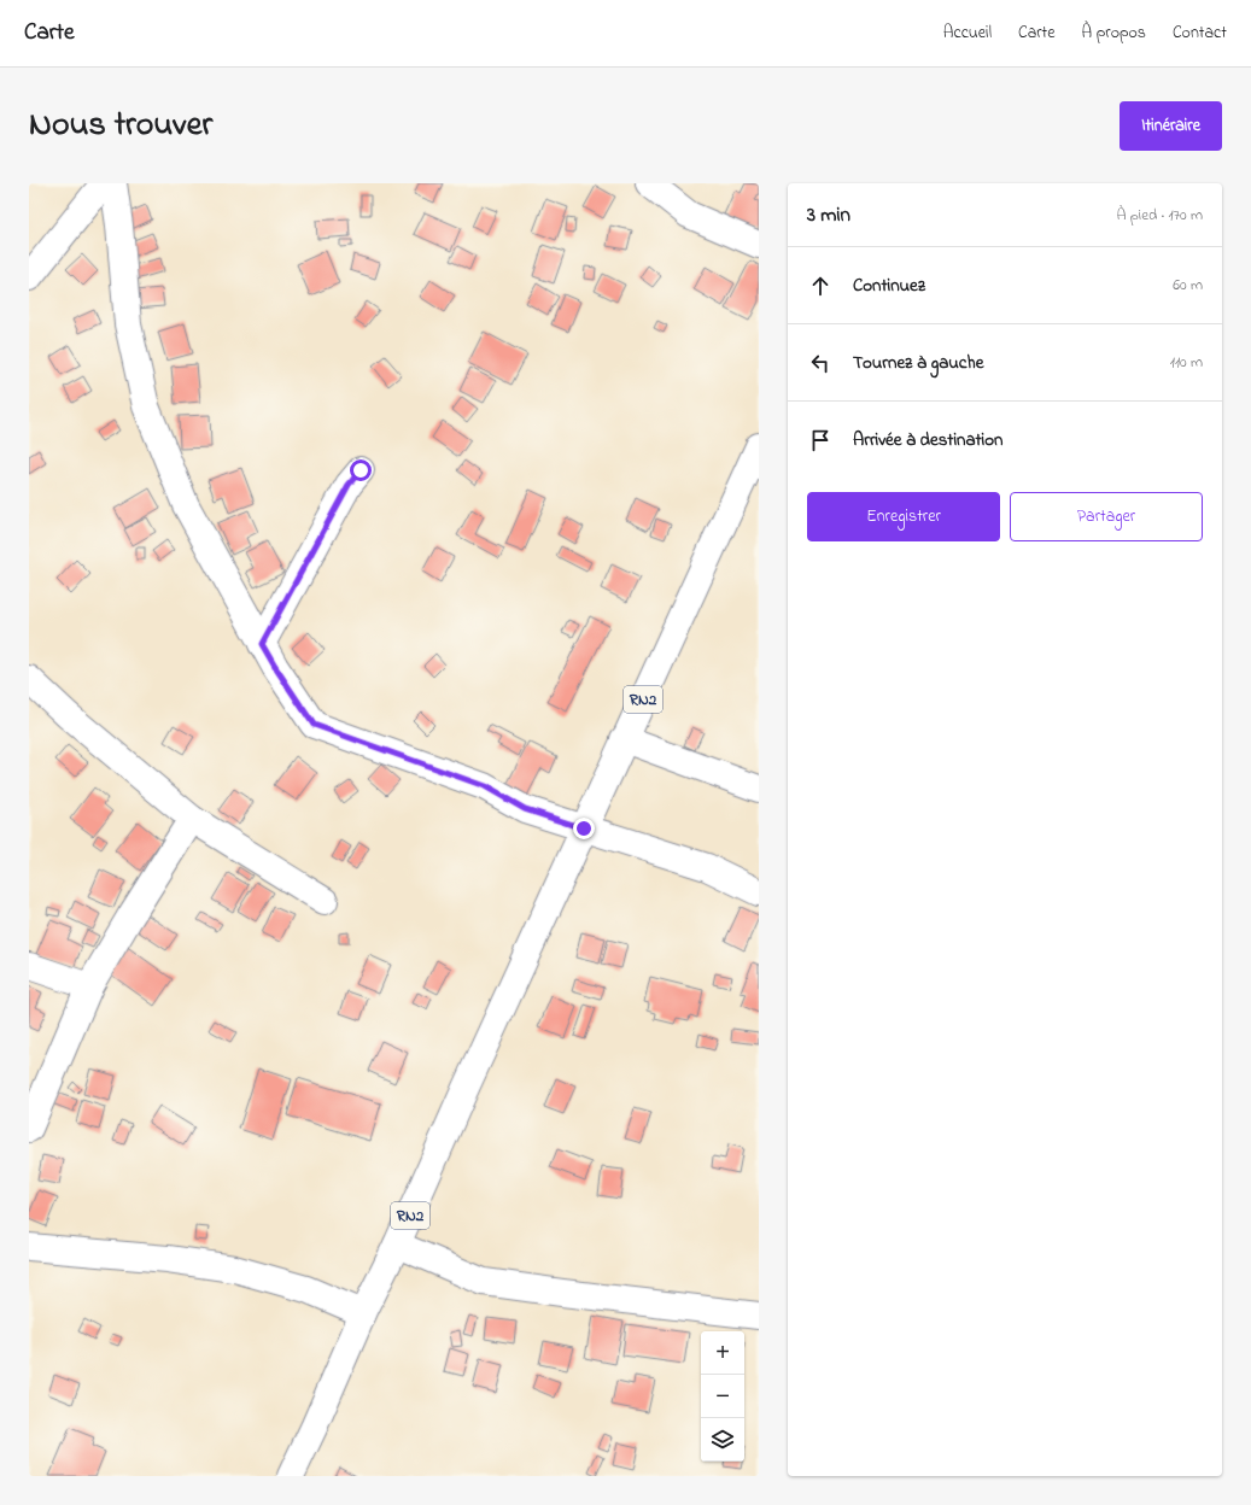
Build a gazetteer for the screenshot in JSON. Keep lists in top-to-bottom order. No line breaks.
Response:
{"streets":{"main road":["RN2"]},"page":{"header":"Carte","nav":["Accueil","Carte","À propos","Contact"],"title":"Nous trouver","buttons":["Itinéraire",["Enregistrer","Partager"]],"heading":["3 min","À pied · 170 m"],"list":[["Continuez","60 m"],["Tournez à gauche","110 m"],"Arrivée à destination"],"map_buttons":["+","−"]}}
